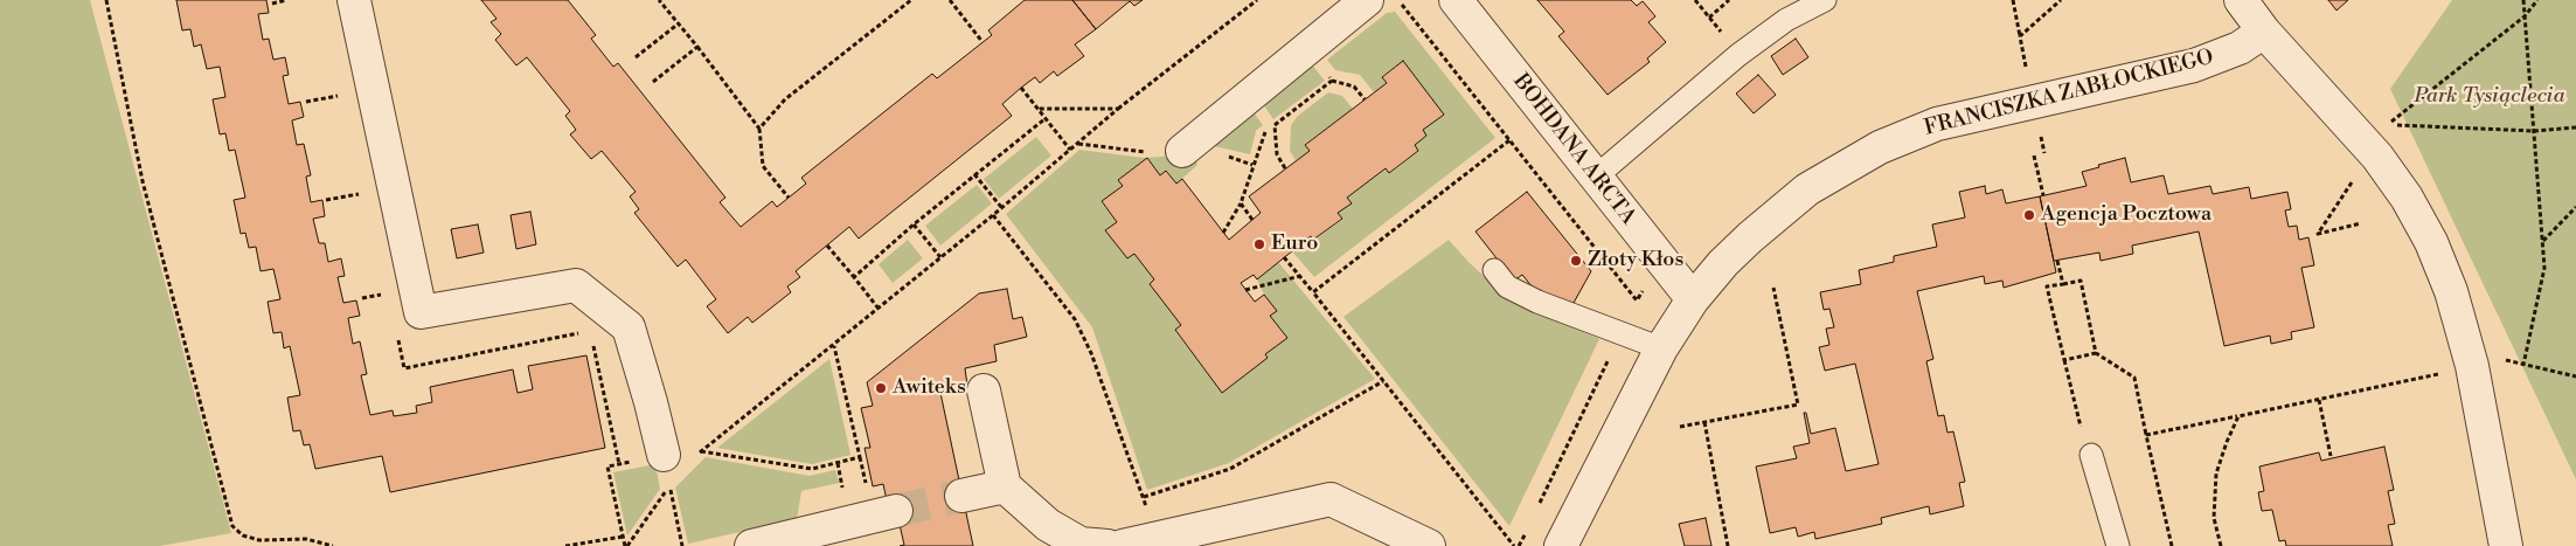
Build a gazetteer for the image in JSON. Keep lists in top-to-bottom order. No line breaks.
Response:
{"streets":{"street":["FRANCISZKA ZABŁOCKIEGO","BOHDANA ARCTA"]},"crossings":[["FRANCISZKA ZABŁOCKIEGO","BOHDANA ARCTA"]],"parks":["Park Tysiąclecia"],"places":["Agencja Pocztowa","Euro","Złoty Kłos","Awiteks"]}
